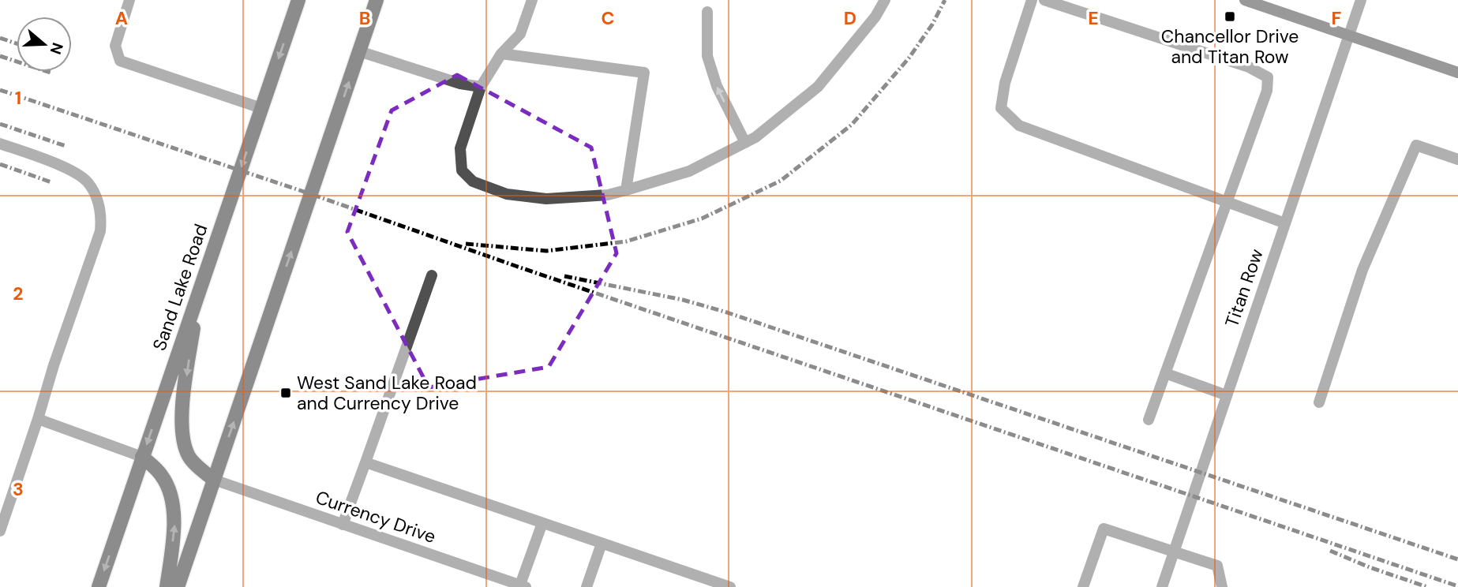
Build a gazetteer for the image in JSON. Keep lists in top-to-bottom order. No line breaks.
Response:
{"streets":{"main road":["Sand Lake Road"],"street":["Titan Row","Currency Drive"]},"places":{"transit":["Chancellor Drive and Titan Row","West Sand Lake Road and Currency Drive"]},"north":"right","grid":{"columns":["A","B","C","D","E","F"],"rows":["1","2","3"]}}
